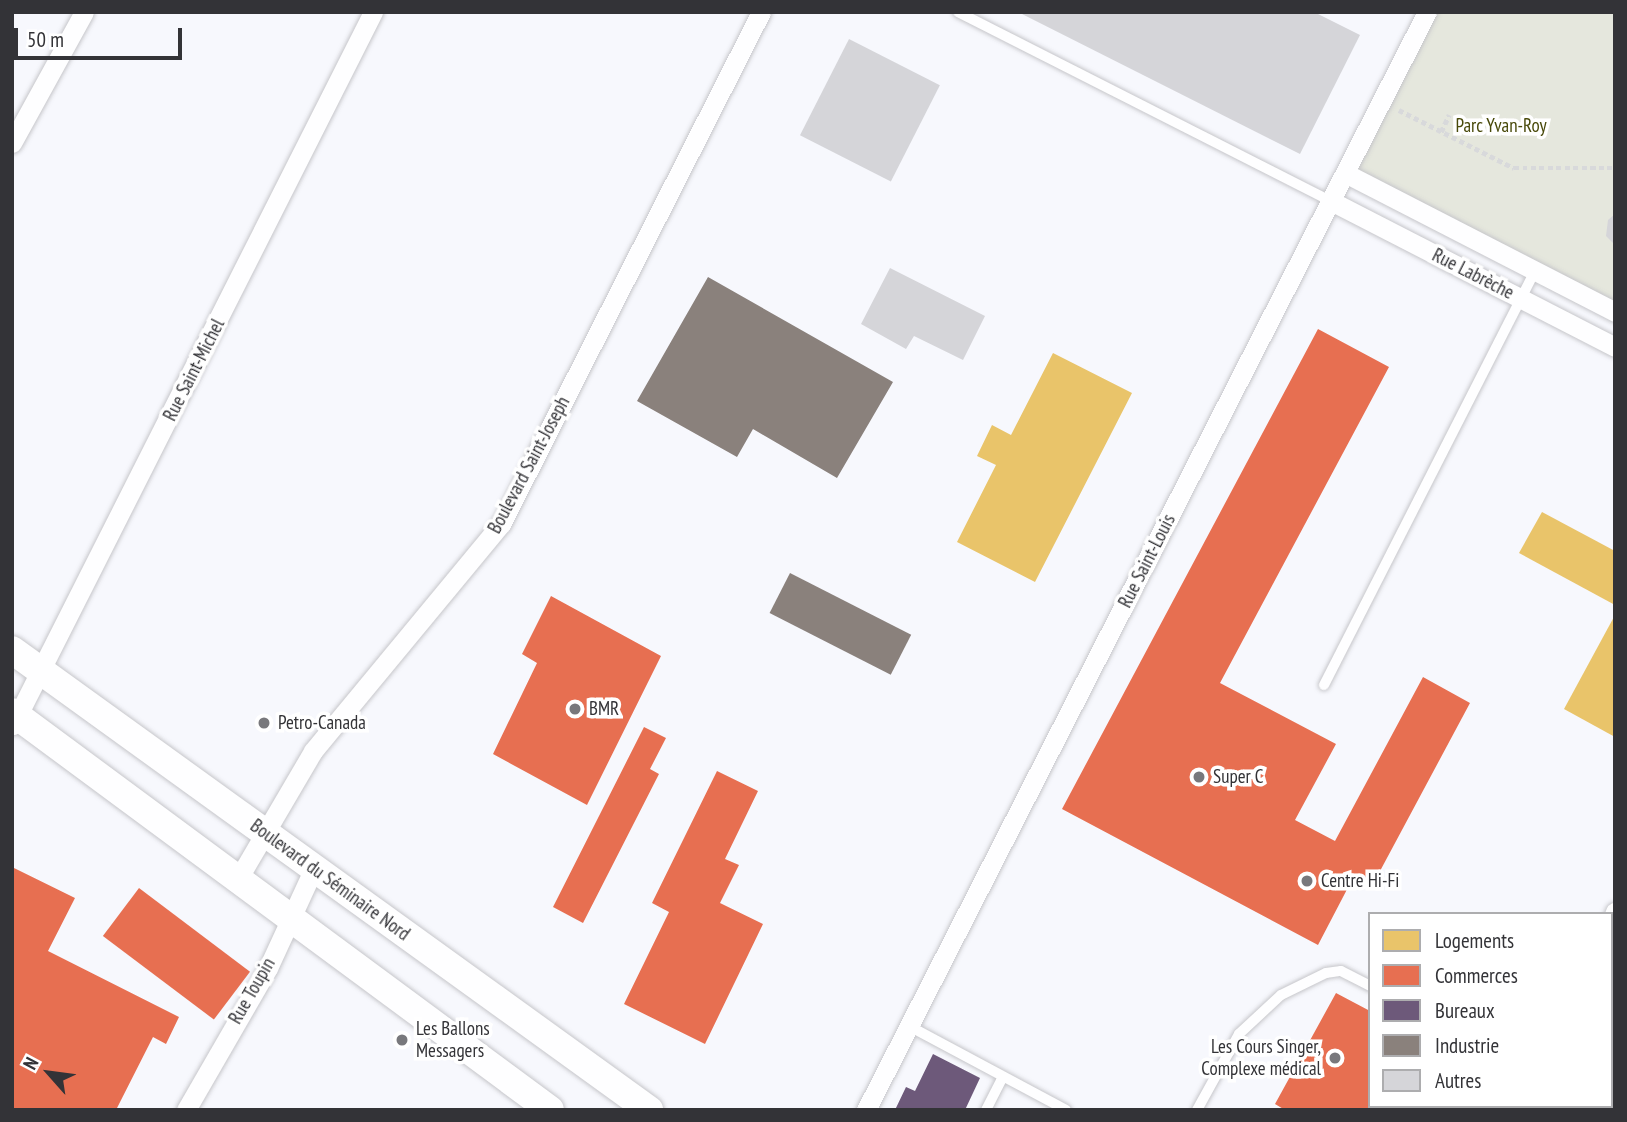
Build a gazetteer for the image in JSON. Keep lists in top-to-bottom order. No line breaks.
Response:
{"streets":{"main road":["Boulevard du Séminaire Nord"],"street":["Rue Labrèche","Rue Saint-Michel","Boulevard Saint-Joseph","Rue Saint-Louis","Rue Toupin"]},"crossings":[["Rue Labrèche","Rue Saint-Louis"],["Rue Saint-Michel","Boulevard du Séminaire Nord"],["Boulevard Saint-Joseph","Boulevard du Séminaire Nord"],["Boulevard du Séminaire Nord","Rue Toupin"]],"parks":["Parc Yvan-Roy"],"places":["BMR","Petro-Canada","Super C","Centre Hi-Fi","Les Ballons Messagers","Les Cours Singer, Complexe médical"],"legend":["Logements","Commerces","Bureaux","Industrie","Autres"],"scale_bar":"50 m","north":"top left"}
